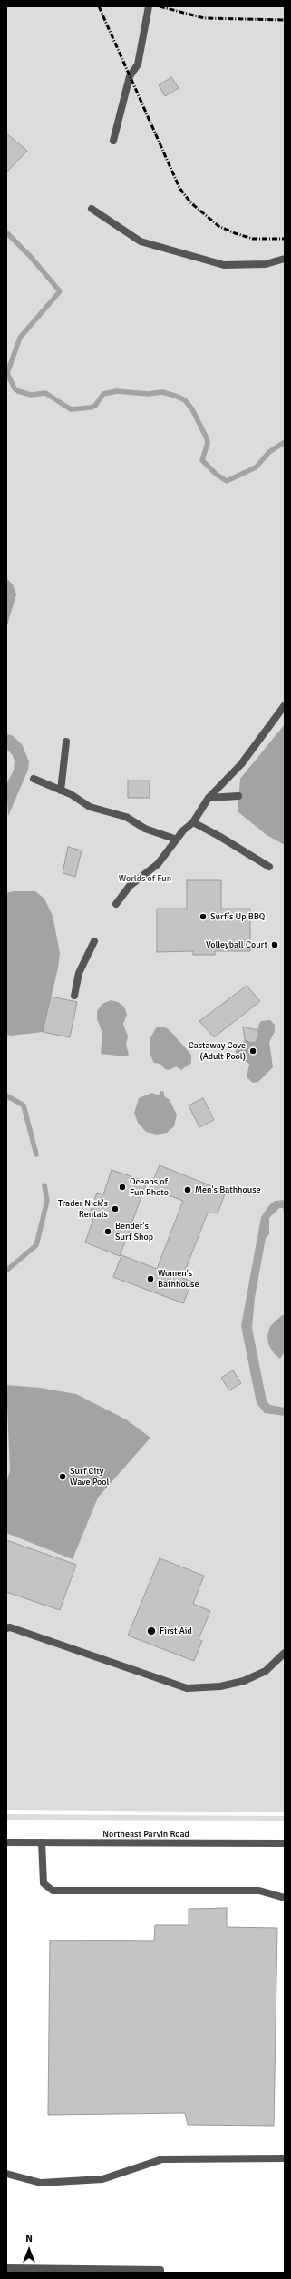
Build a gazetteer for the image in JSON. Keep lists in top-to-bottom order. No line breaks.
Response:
{"streets":{"street":["Northeast Parvin Road"]},"parks":["Worlds of Fun"],"places":["Surf’s Up BBQ","Volleyball Court","Castaway Cove (Adult Pool)","Oceans of Fun Photo","Men's Bathhouse","Trader Nick's Rentals","Bender's Surf Shop","Women's Bathhouse","Surf City Wave Pool","First Aid"],"north":"top"}
